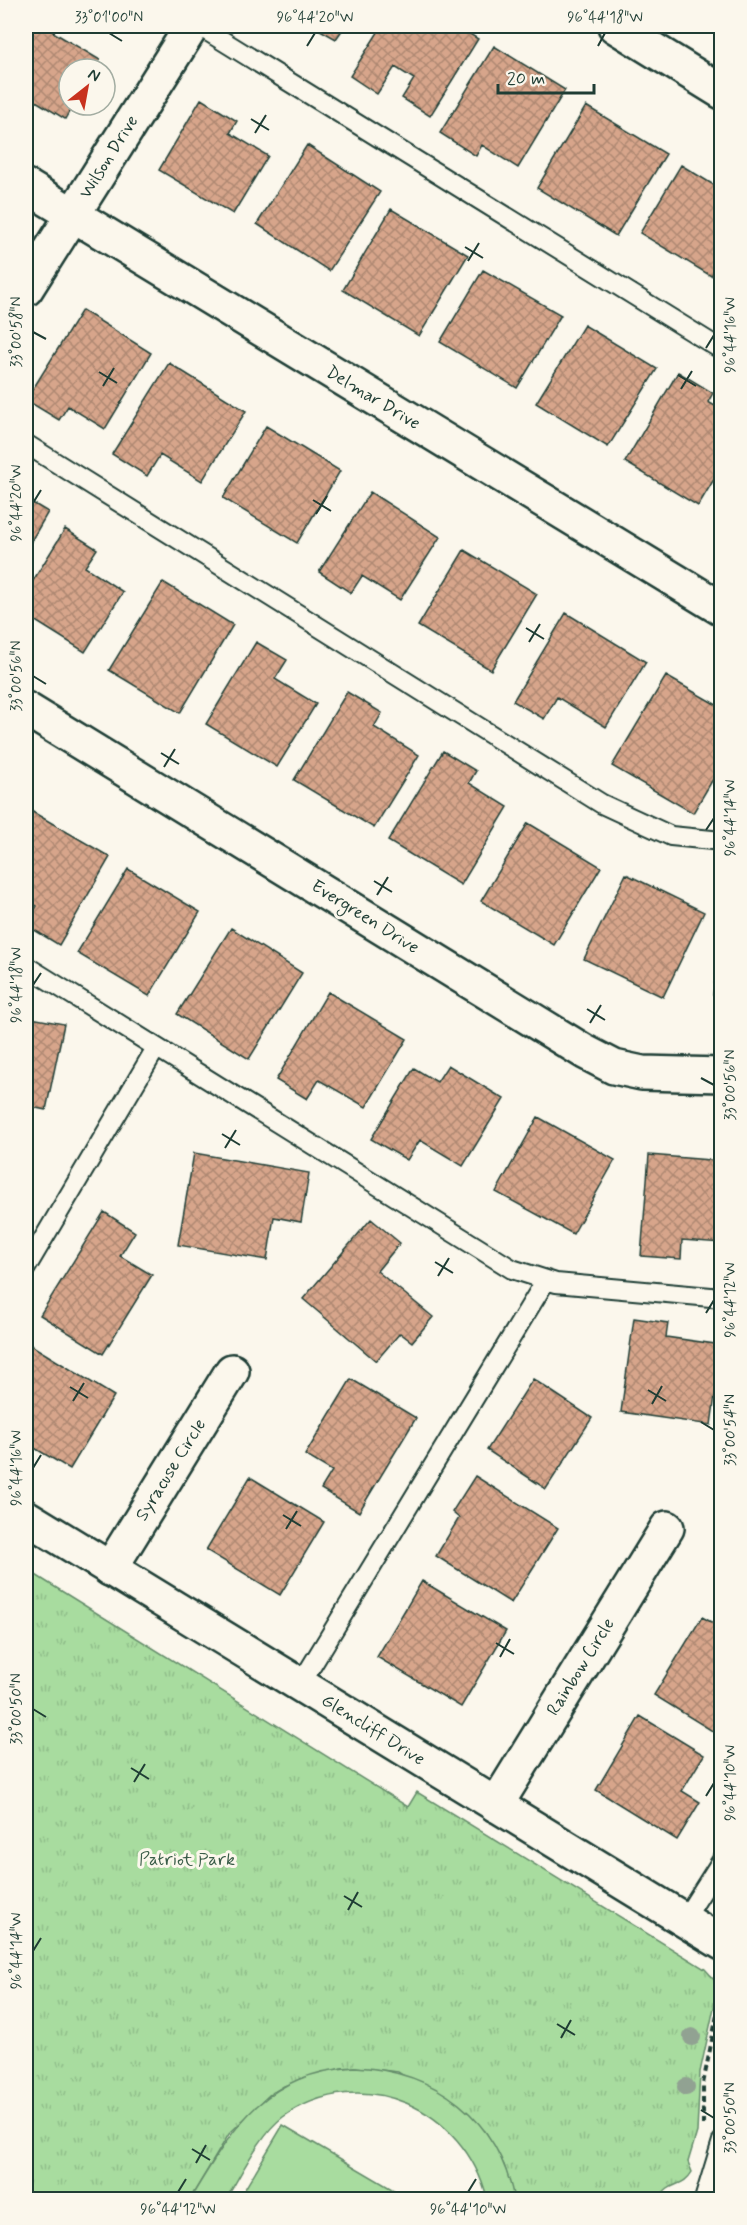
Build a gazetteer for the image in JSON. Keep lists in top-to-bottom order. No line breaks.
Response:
{"streets":{"street":["Wilson Drive","Delmar Drive","Evergreen Drive","Syracuse Circle","Rainbow Circle","Glencliff Drive"]},"crossings":[["Wilson Drive","Delmar Drive"],["Syracuse Circle","Glencliff Drive"],["Rainbow Circle","Glencliff Drive"]],"parks":["Patriot Park"],"scale_bar":"20 m","north":"top right","coordinates":["33°01'00\"N","96°44'20\"W","96°44'18\"W","33°00'58\"N","96°44'16\"W","33°00'56\"N","96°44'14\"W","96°44'12\"W","33°00'54\"N","33°00'50\"N","96°44'10\"W"]}
